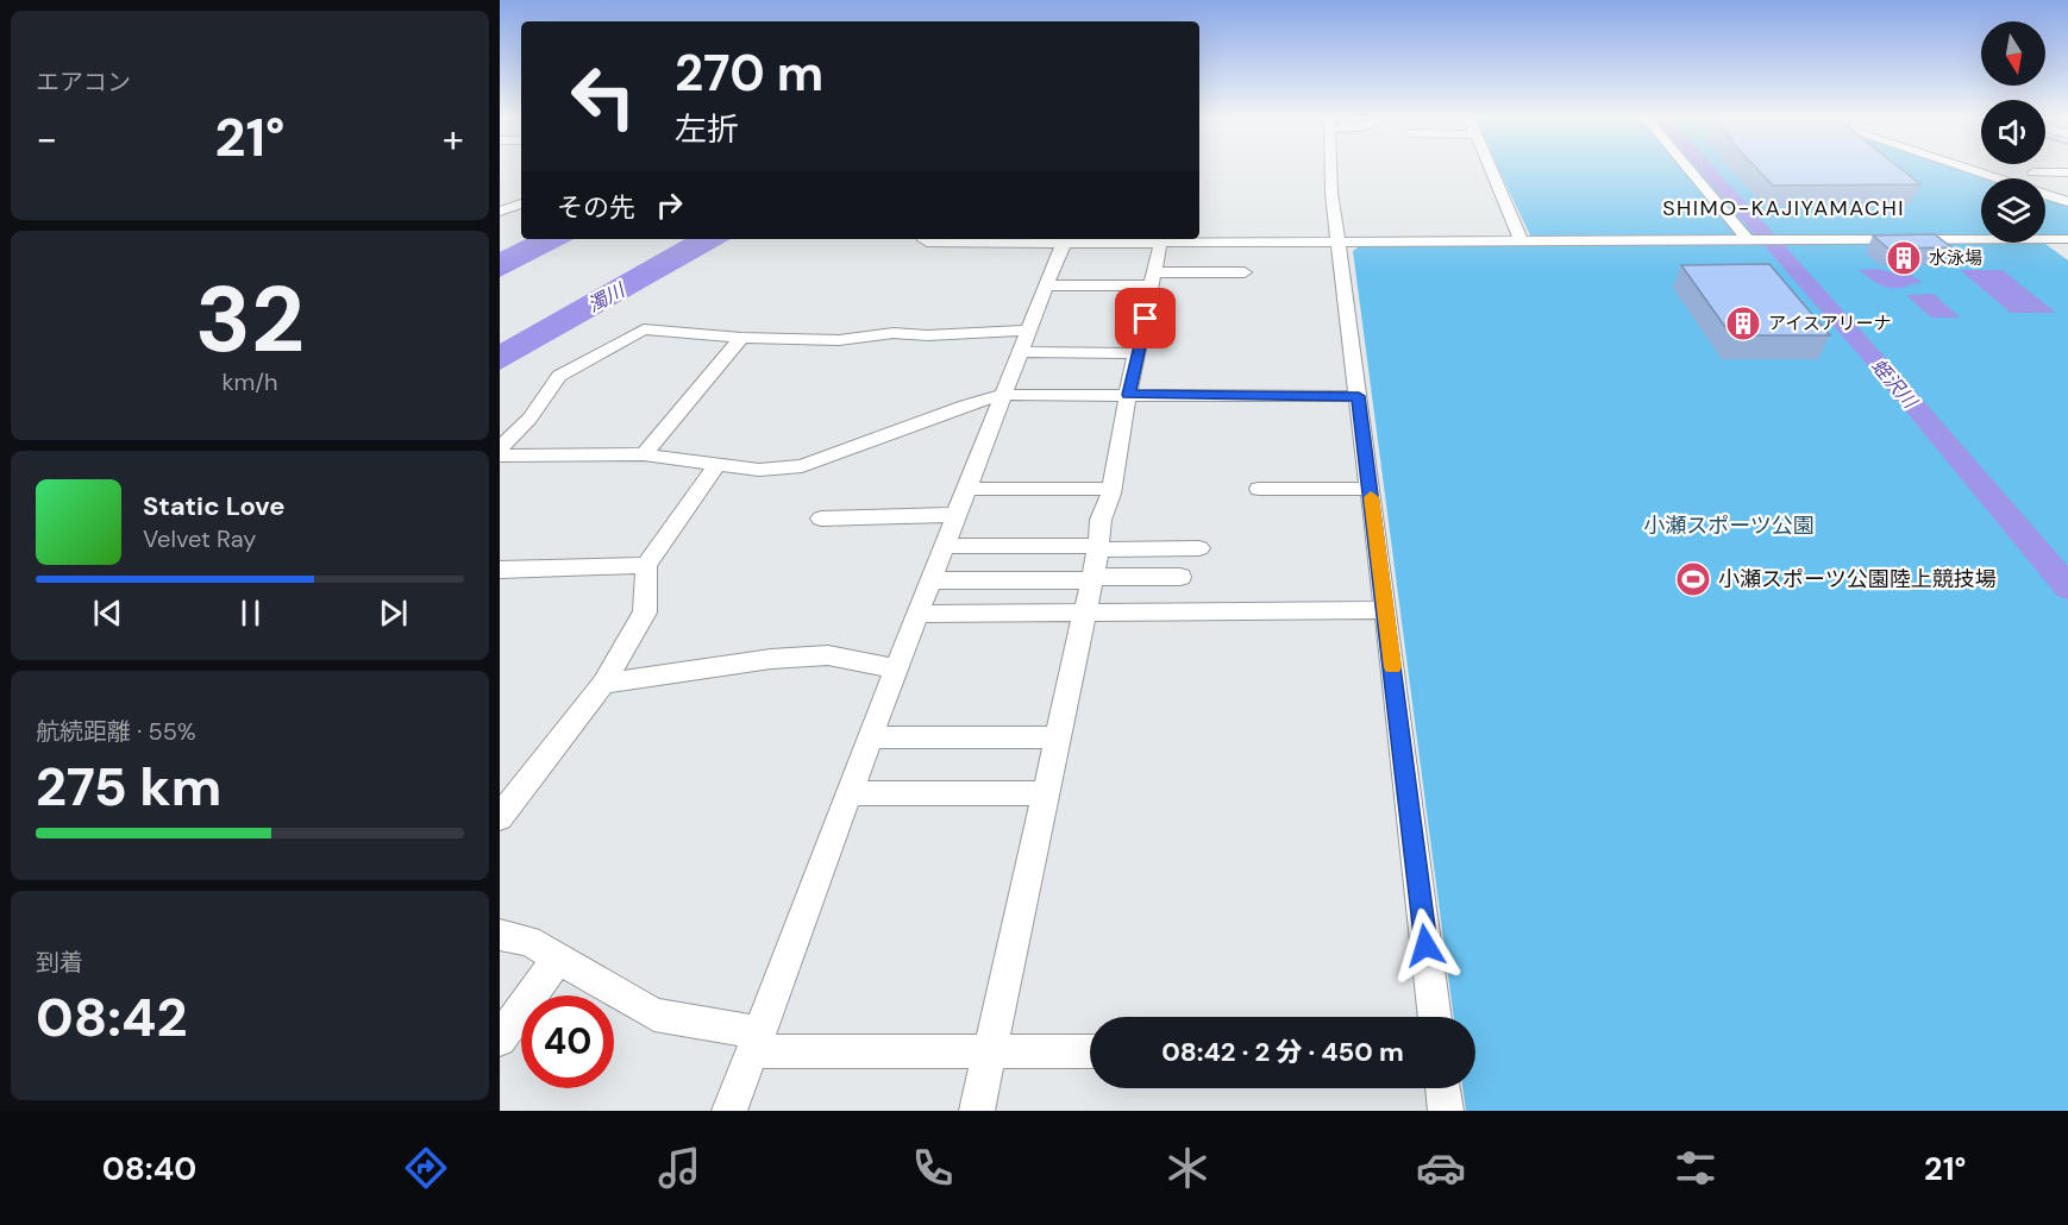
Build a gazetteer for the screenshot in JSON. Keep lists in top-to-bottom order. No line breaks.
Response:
{"districts":["SHIMO-KAJIYAMACHI"],"water":["濁川","蛭沢川"],"parks":["小瀬スポーツ公園"],"places":{"building":["水泳場","アイスアリーナ"],"sports":["小瀬スポーツ公園陸上競技場"]},"north":"bottom","page":{"tile":["エアコン",["32","km/h"],["航続距離 · 55%","275 km"],["到着","08:42"]],"turn":["270 m","左折"],"heat":["−","21°","+"],"then":"その先","song":["Static Love","Velvet Ray"],"limit":"40","trip":"08:42 · 2 分 · 450 m","tabs":["08:40","21°"]}}
